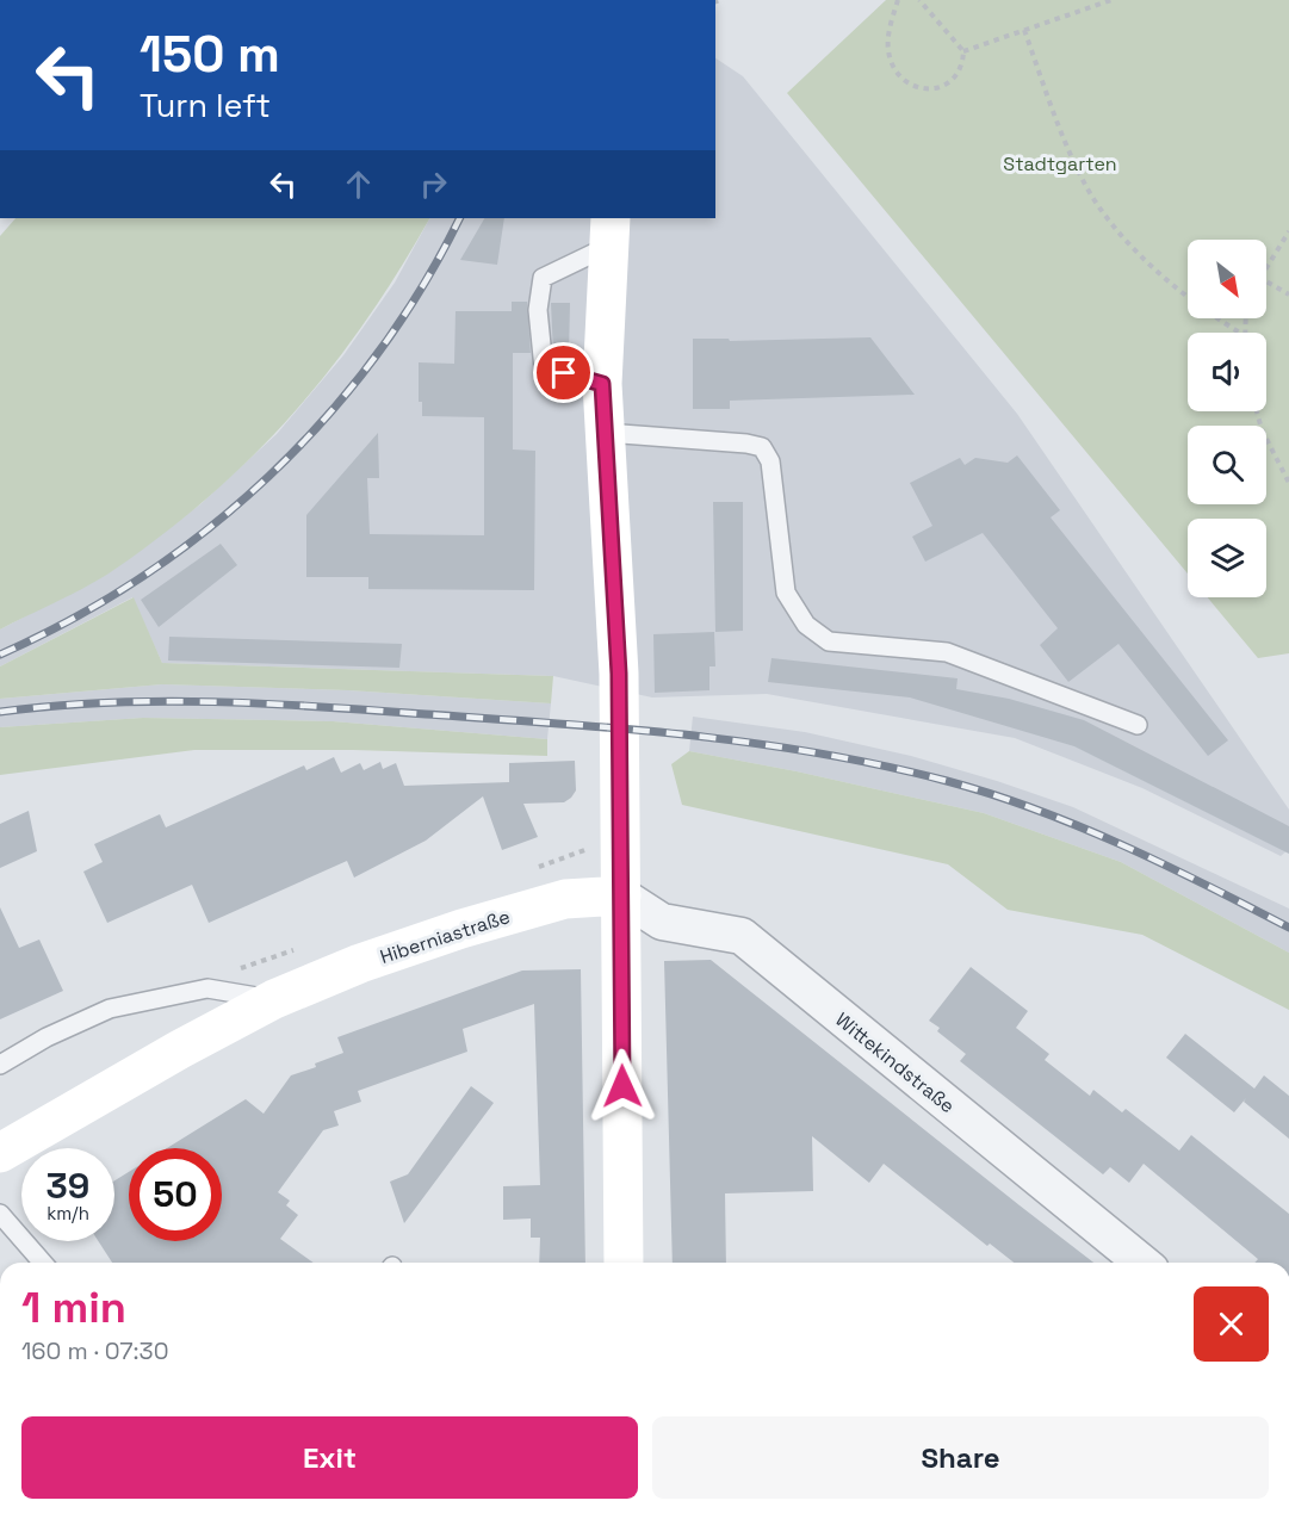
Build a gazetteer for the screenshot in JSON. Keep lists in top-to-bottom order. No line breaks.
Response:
{"streets":{"main road":["Hiberniastraße"],"street":["Wittekindstraße"]},"crossings":[["Hiberniastraße","Wittekindstraße"]],"parks":["Stadtgarten"],"north":"bottom right","page":{"turn":["150 m","Turn left"],"speed":"39 km/h","limit":"50","heading":["1 min","160 m · 07:30"],"buttons":["Exit","Share"]}}
